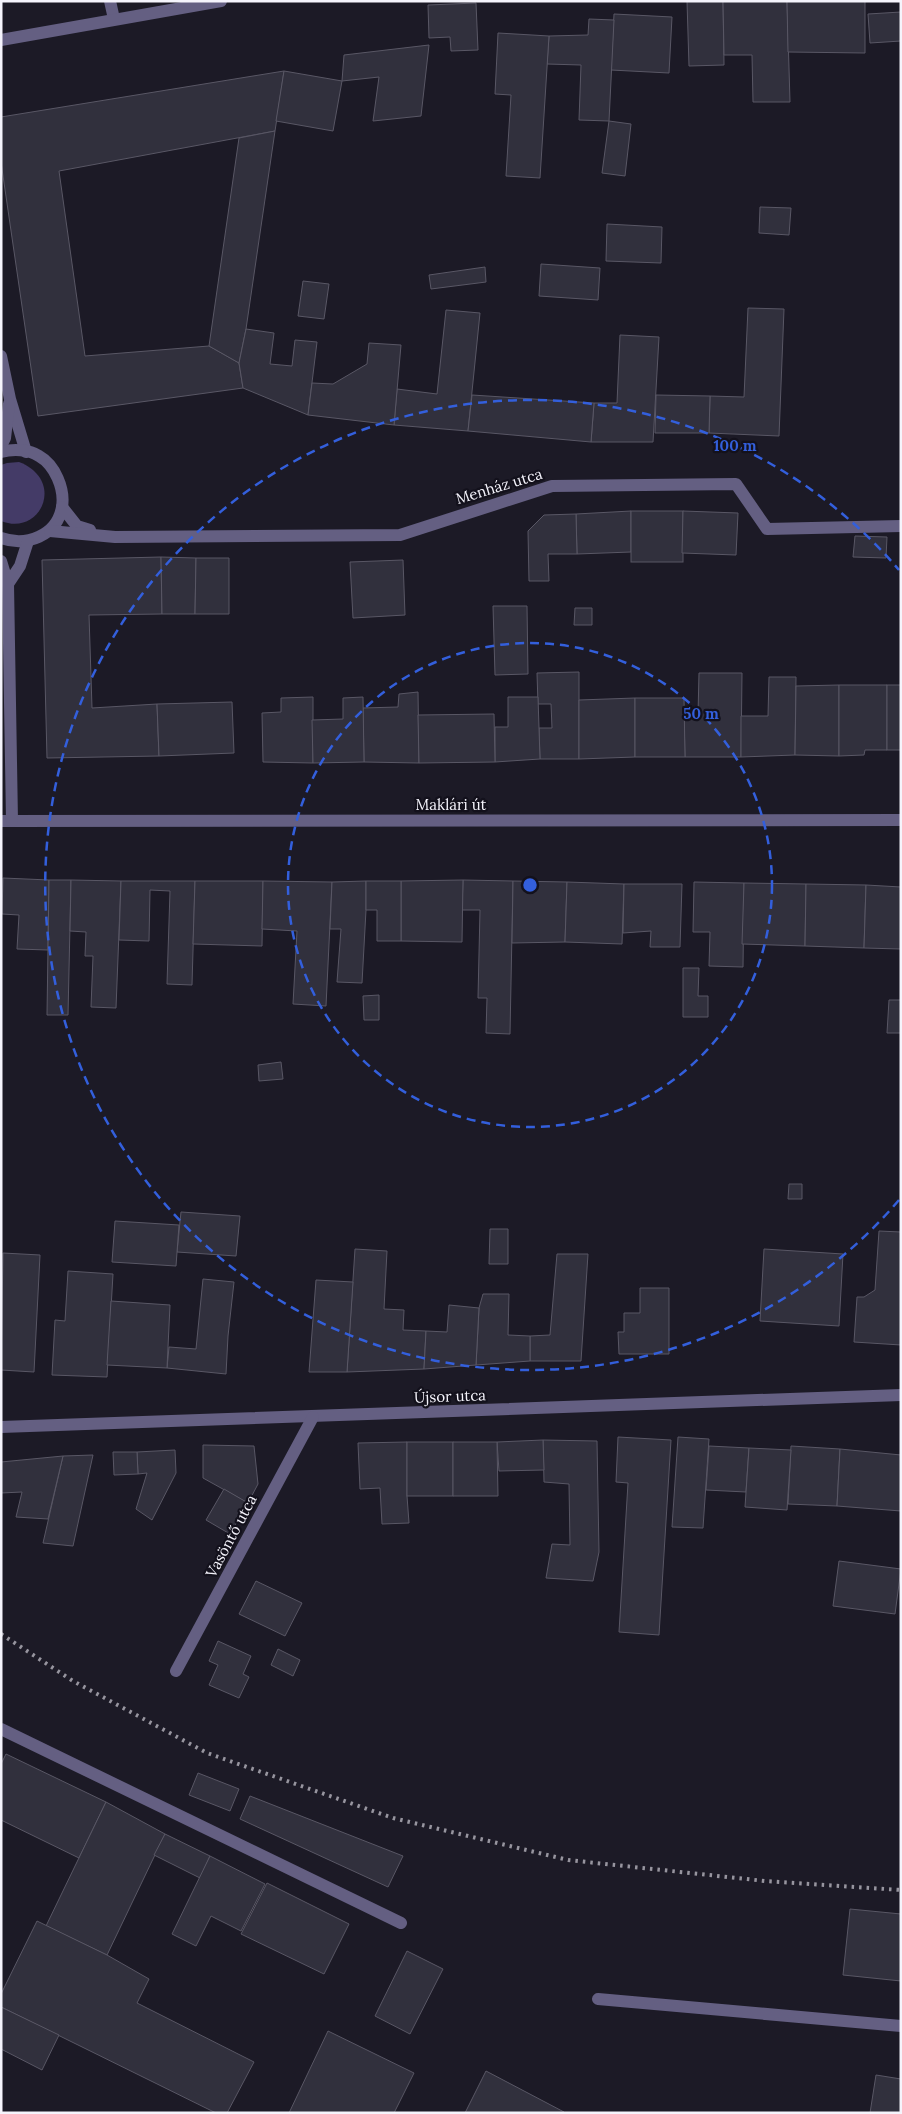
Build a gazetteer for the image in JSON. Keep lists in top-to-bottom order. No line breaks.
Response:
{"streets":{"street":["Menház utca","Maklári út","Újsor utca","Vasöntő utca"]},"crossings":[["Újsor utca","Vasöntő utca"]],"rings":["100 m","50 m"]}
